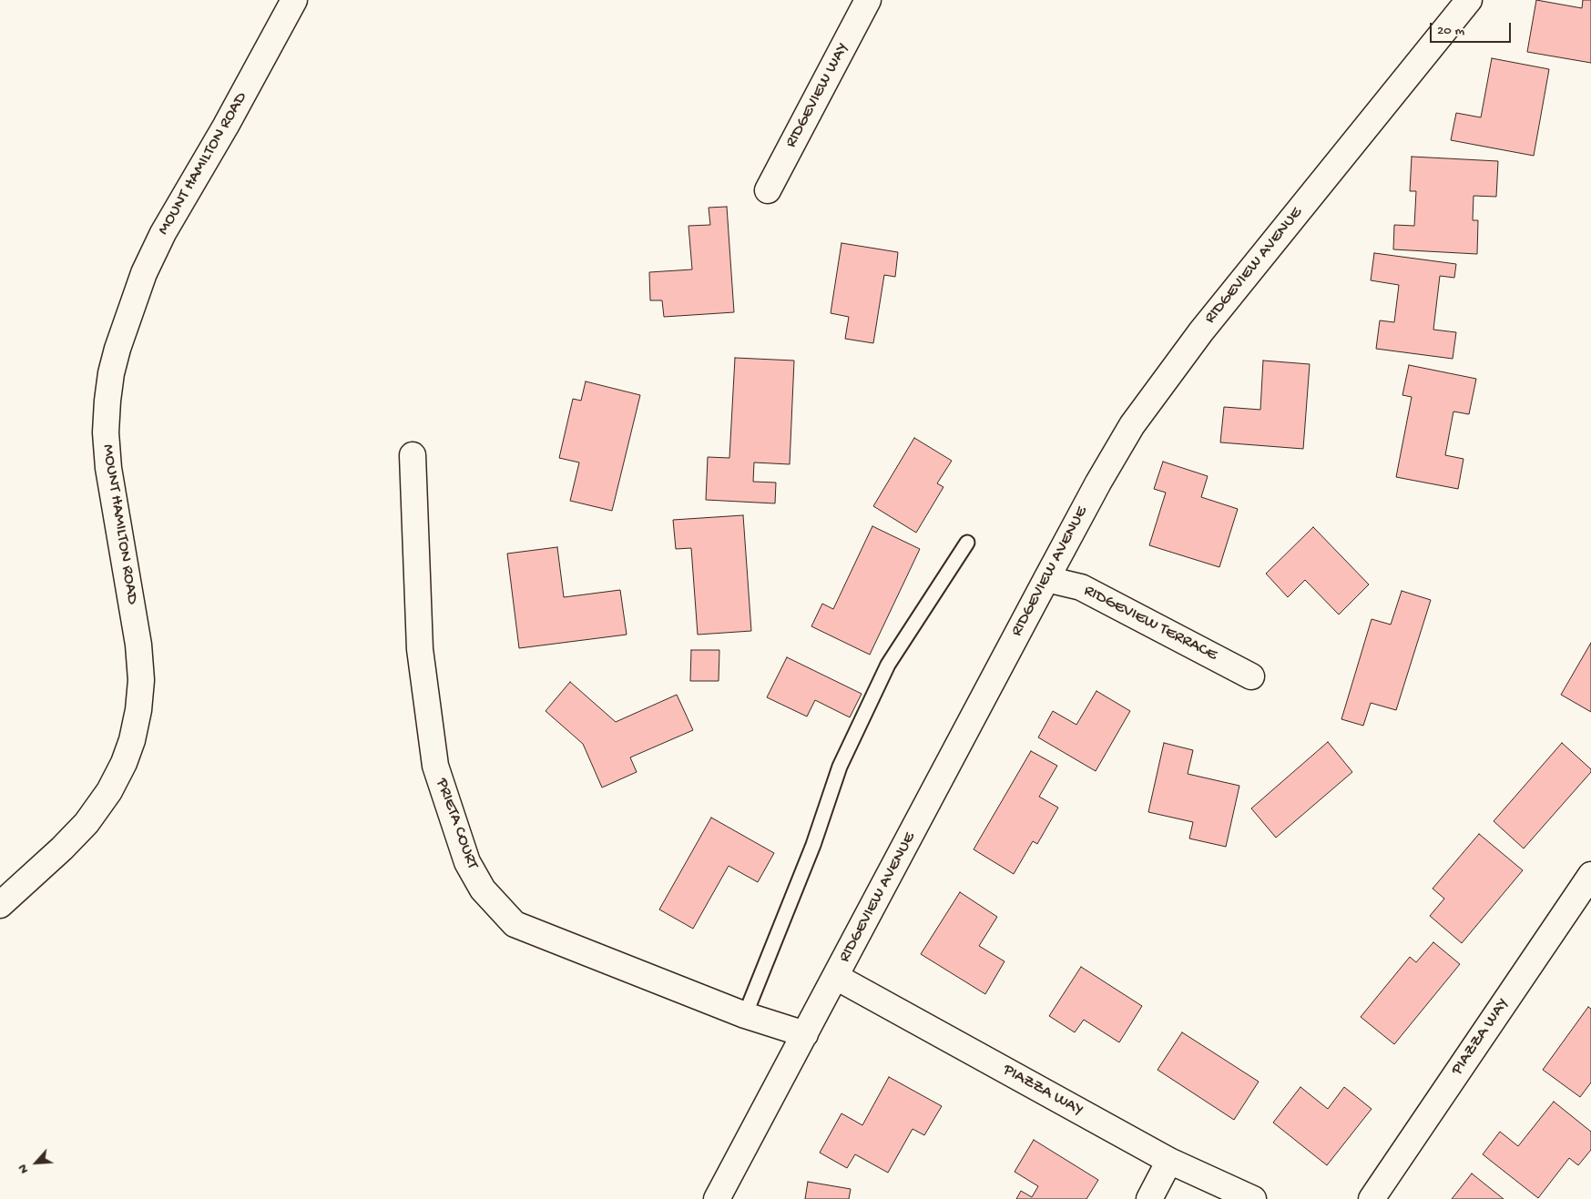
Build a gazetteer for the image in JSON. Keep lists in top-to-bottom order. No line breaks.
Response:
{"streets":{"street":["RIDGEVIEW WAY","MOUNT HAMILTON ROAD","RIDGEVIEW AVENUE","RIDGEVIEW TERRACE","PRIETA COURT","PIAZZA WAY"]},"crossings":[["RIDGEVIEW AVENUE","RIDGEVIEW TERRACE"],["RIDGEVIEW AVENUE","PRIETA COURT"],["RIDGEVIEW AVENUE","PIAZZA WAY"]],"scale_bar":"20 m","north":"bottom left"}
